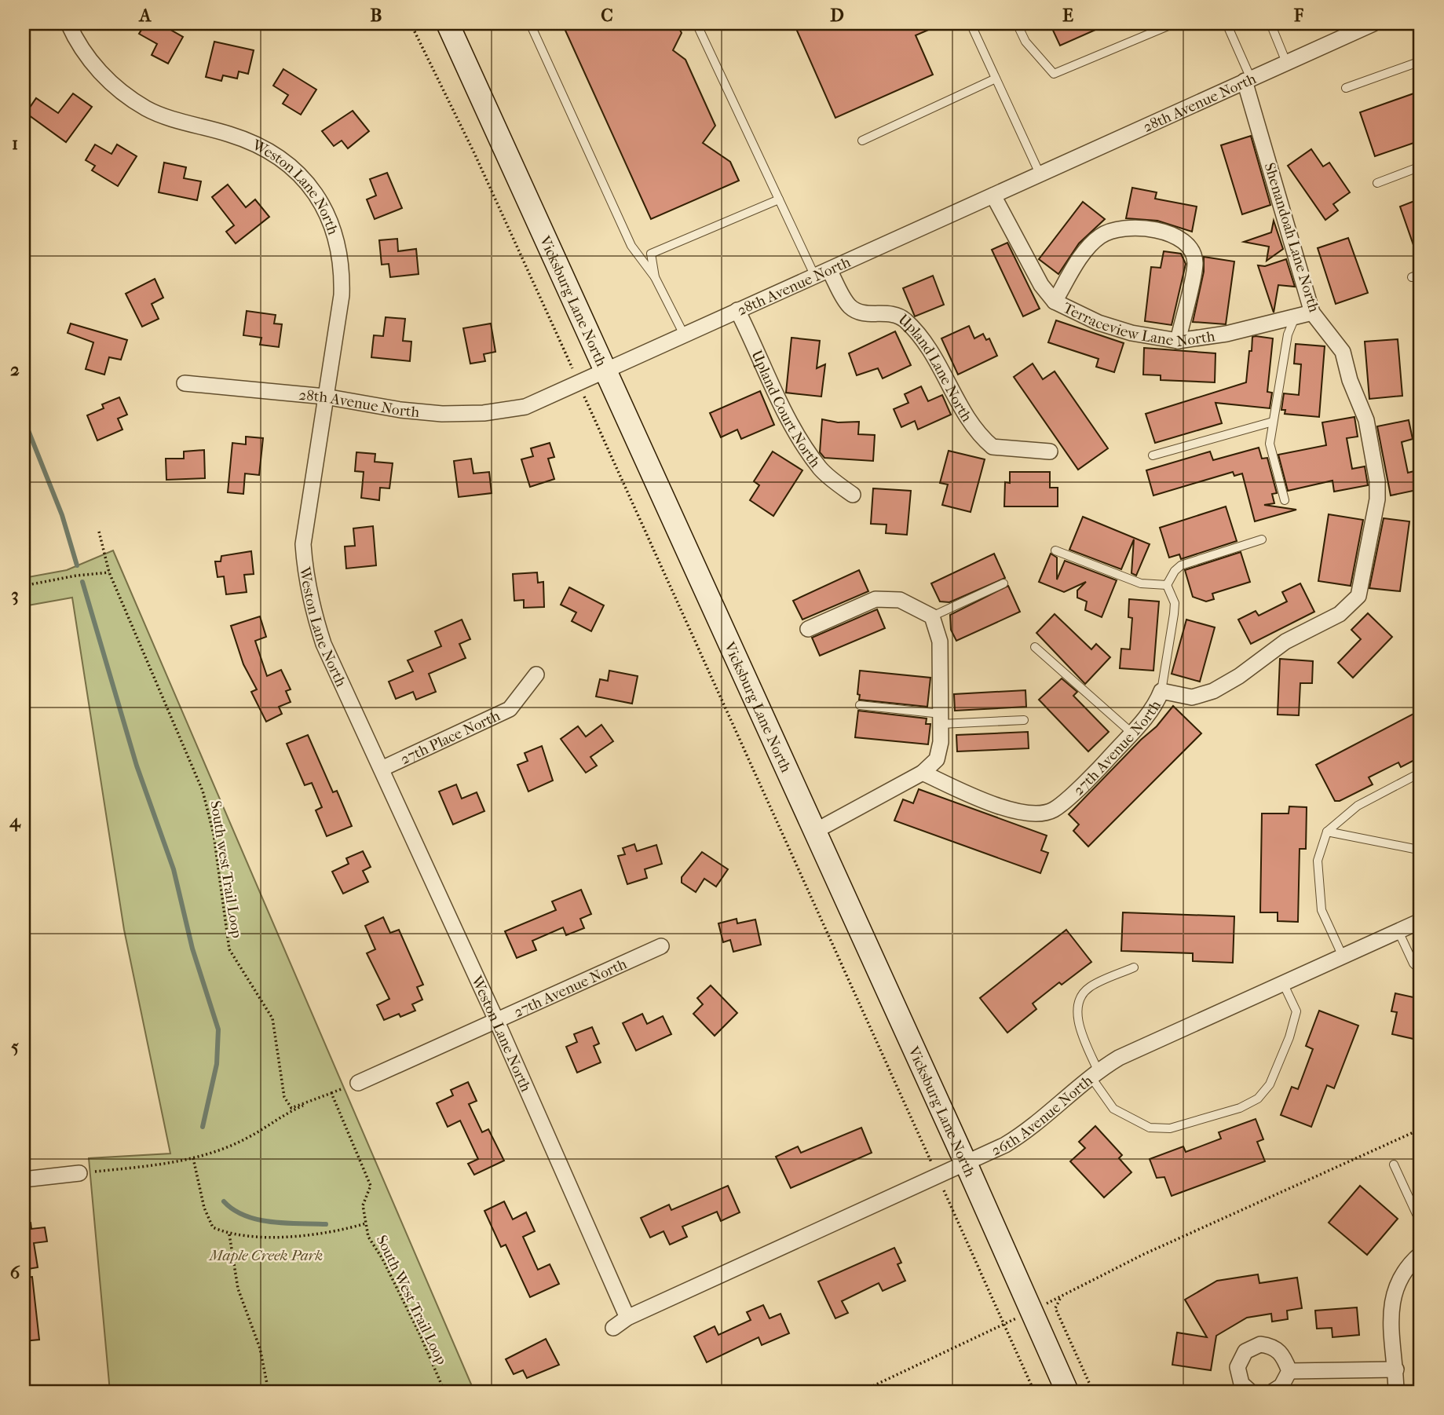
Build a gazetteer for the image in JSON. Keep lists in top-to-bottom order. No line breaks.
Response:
{"streets":{"main road":["Vicksburg Lane North"],"street":["28th Avenue North","Weston Lane North","Shenandoah Lane North","Terraceview Lane North","Upland Lane North","Upland Court North","27th Place North","27th Avenue North","26th Avenue North"],"path":["South west Trail Loop","South West Trail Loop"]},"crossings":[["28th Avenue North","Weston Lane North"],["28th Avenue North","Shenandoah Lane North"],["28th Avenue North","Vicksburg Lane North"],["28th Avenue North","Terraceview Lane North"],["28th Avenue North","Upland Lane North"],["28th Avenue North","Upland Court North"],["Weston Lane North","27th Place North"],["Weston Lane North","27th Avenue North"],["Weston Lane North","26th Avenue North"],["Shenandoah Lane North","Terraceview Lane North"],["Shenandoah Lane North","27th Avenue North"],["Vicksburg Lane North","26th Avenue North"],["South west Trail Loop","South West Trail Loop"]],"parks":["Maple Creek Park"],"grid":{"columns":["A","B","C","D","E","F"],"rows":["1","2","3","4","5","6"]}}
